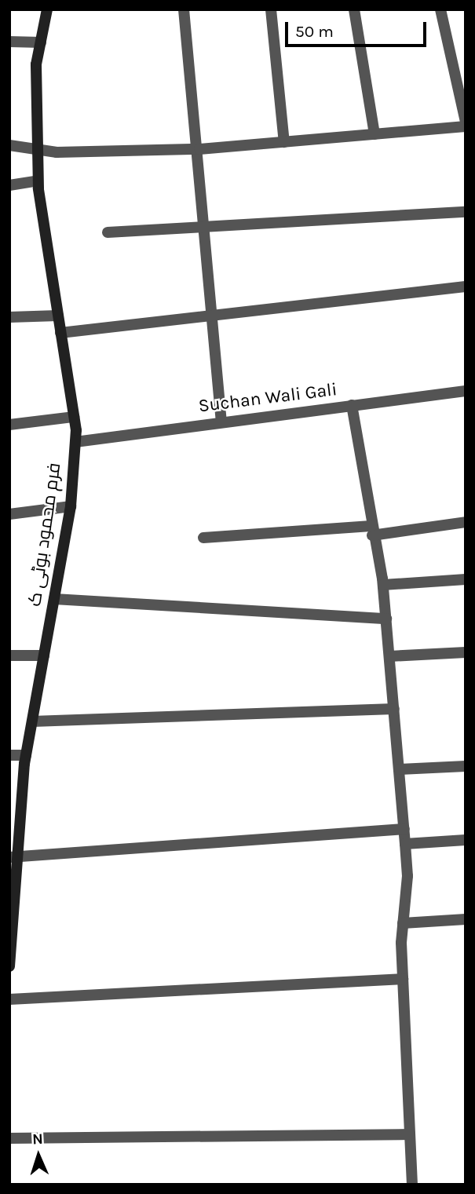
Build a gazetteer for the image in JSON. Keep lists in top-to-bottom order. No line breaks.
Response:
{"streets":{"street":["Suchan Wali Gali","فرم محمود بوٹی ک"]},"crossings":[["Suchan Wali Gali","فرم محمود بوٹی ک"]],"scale_bar":"50 m","north":"top"}
